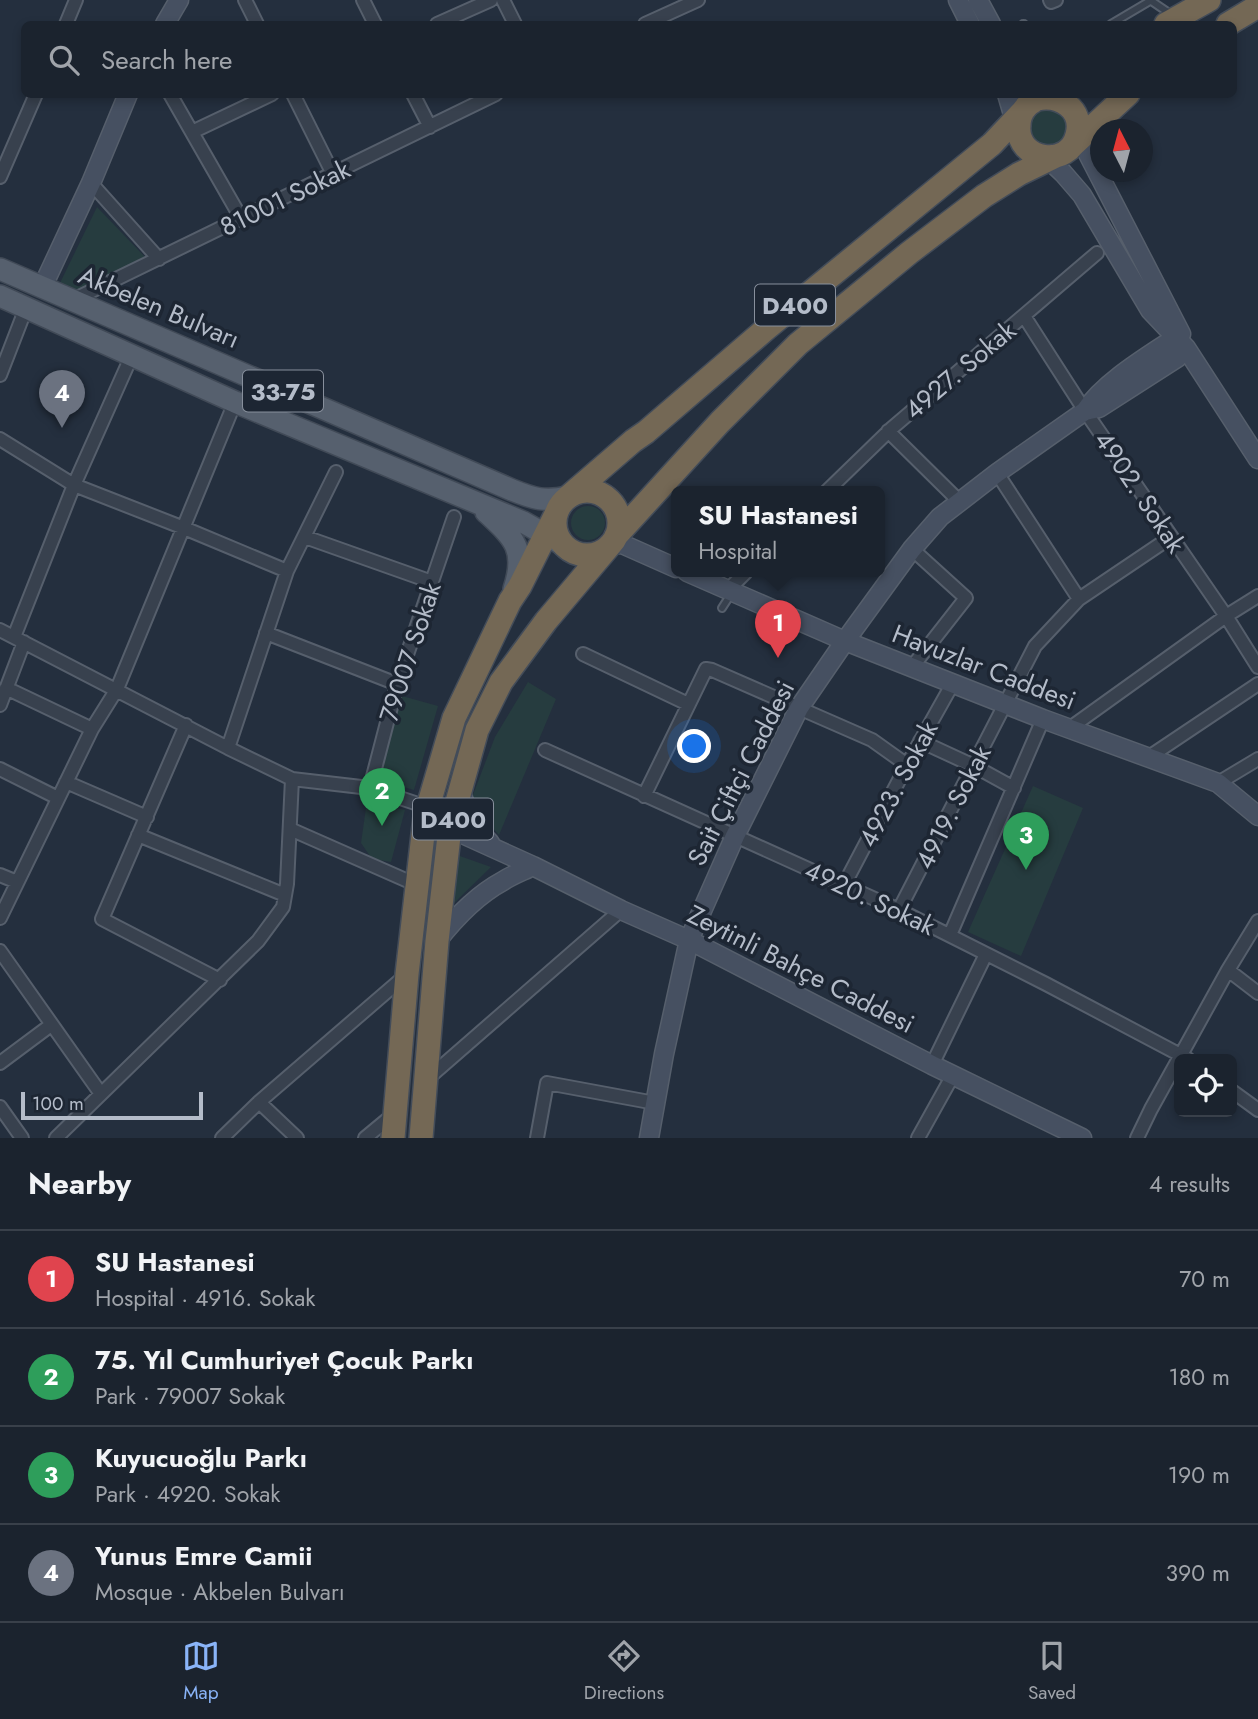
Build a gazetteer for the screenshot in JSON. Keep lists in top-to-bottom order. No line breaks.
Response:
{"streets":{"highway":["D400"],"main road":["Akbelen Bulvarı","33-75"],"street":["81001 Sokak","4927. Sokak","4902. Sokak","79007 Sokak","Havuzlar Caddesi","Sait Çiftçi Caddesi","4923. Sokak","4919. Sokak","4920. Sokak","Zeytinli Bahçe Caddesi"]},"crossings":[["81001 Sokak","Akbelen Bulvarı"],["D400","Akbelen Bulvarı"],["4927. Sokak","4902. Sokak"],["4902. Sokak","Sait Çiftçi Caddesi"],["4902. Sokak","4919. Sokak"],["Havuzlar Caddesi","Sait Çiftçi Caddesi"],["Havuzlar Caddesi","4923. Sokak"],["Havuzlar Caddesi","4919. Sokak"],["Sait Çiftçi Caddesi","4920. Sokak"],["Sait Çiftçi Caddesi","Zeytinli Bahçe Caddesi"],["4923. Sokak","4920. Sokak"],["4919. Sokak","4920. Sokak"]],"scale_bar":"100 m","north":"top","page":{"search":"Search here","pins":["4","1","2","3"],"popup":["SU Hastanesi","Hospital"],"scale":"100 m","heading":["Nearby","4 results"],"list":[{"mark":"1","name":"SU Hastanesi","note":"Hospital · 4916. Sokak","value":"70 m"},{"mark":"2","name":"75. Yıl Cumhuriyet Çocuk Parkı","note":"Park · 79007 Sokak","value":"180 m"},{"mark":"3","name":"Kuyucuoğlu Parkı","note":"Park · 4920. Sokak","value":"190 m"},{"mark":"4","name":"Yunus Emre Camii","note":"Mosque · Akbelen Bulvarı","value":"390 m"}],"nav":["Map","Directions","Saved"]}}
